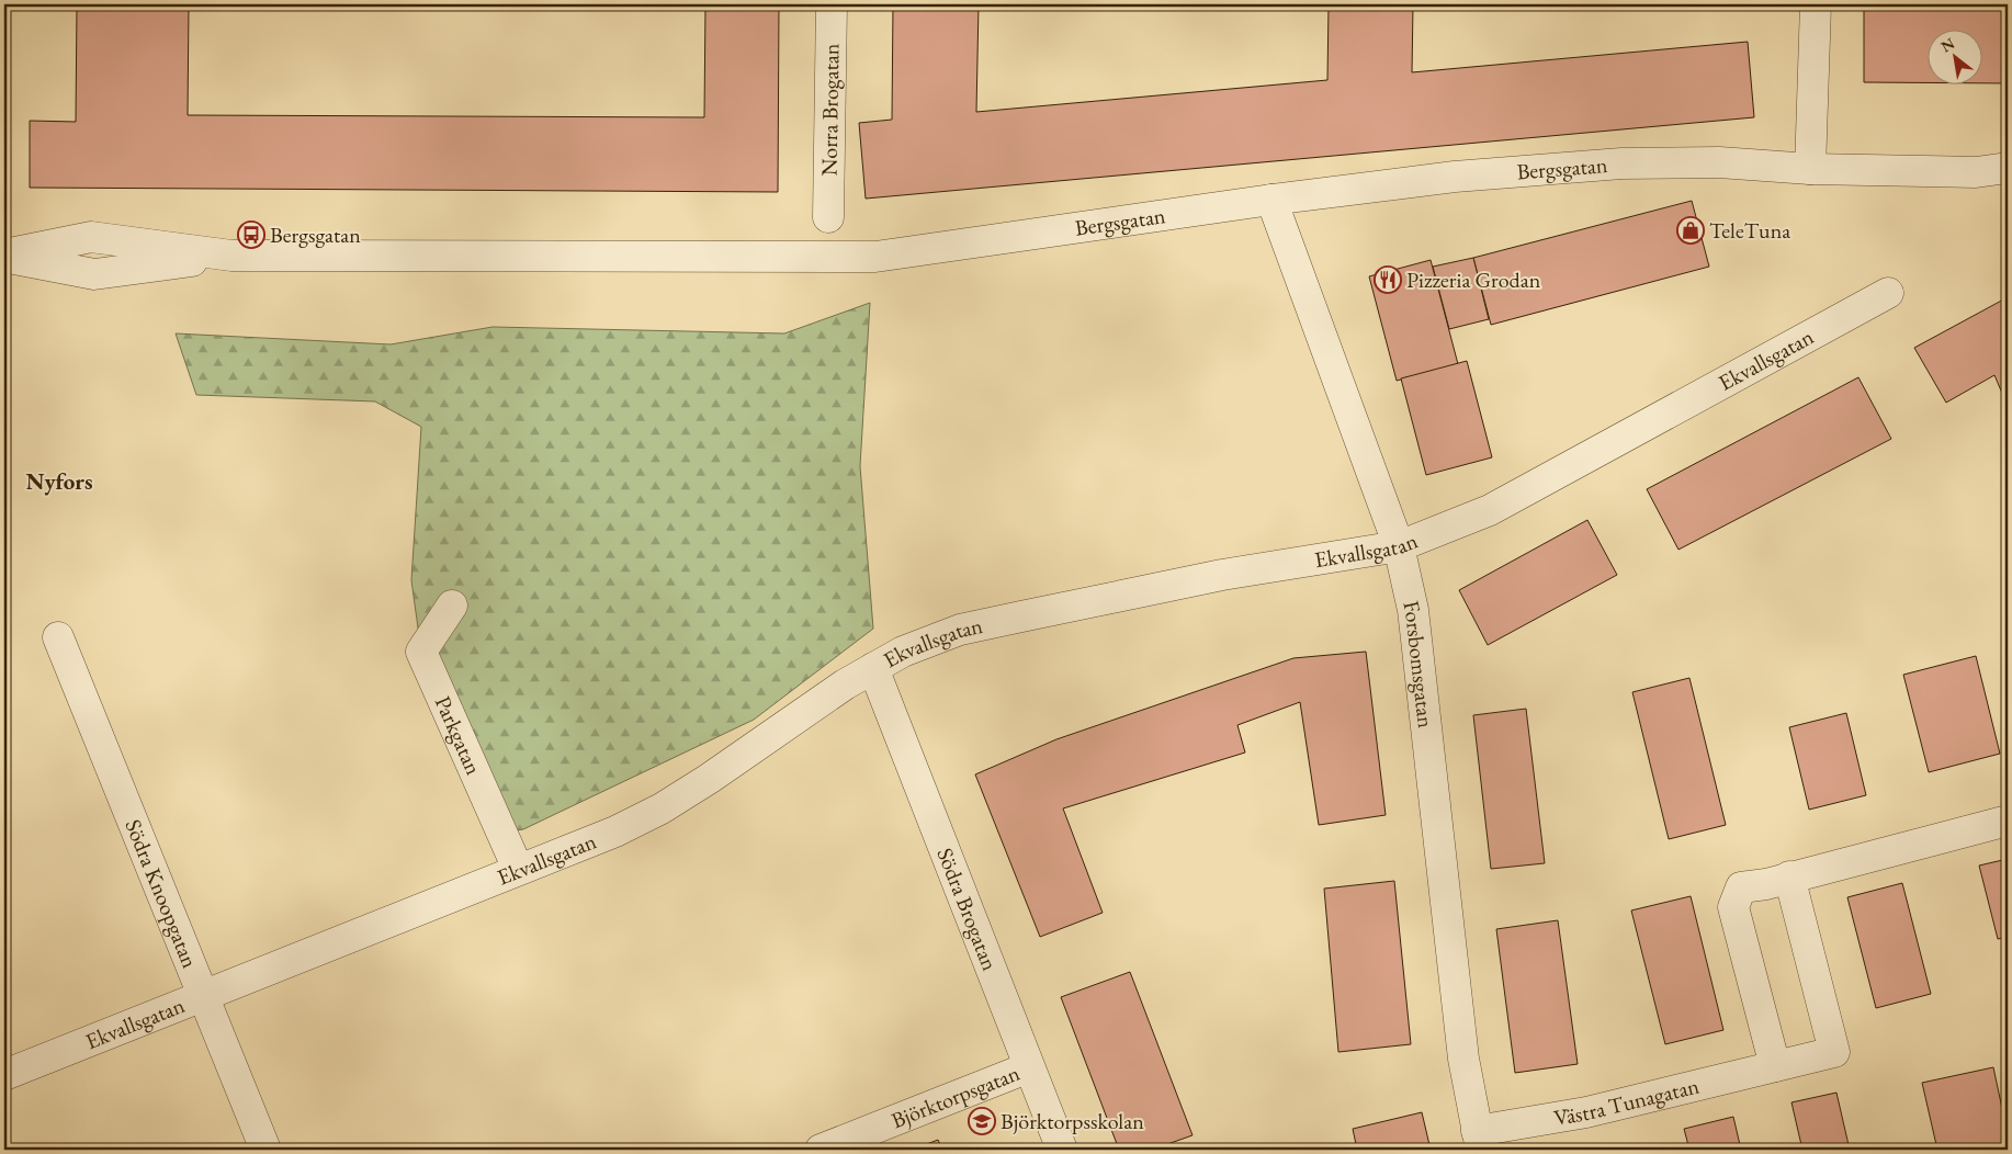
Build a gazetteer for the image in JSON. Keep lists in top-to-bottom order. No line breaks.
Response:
{"streets":{"street":["Norra Brogatan","Bergsgatan","Ekvallsgatan","Forsbomsgatan","Parkgatan","Södra Knoopgatan","Södra Brogatan","Björktorpsgatan","Västra Tunagatan"]},"crossings":[["Bergsgatan","Forsbomsgatan"],["Ekvallsgatan","Forsbomsgatan"],["Ekvallsgatan","Parkgatan"],["Ekvallsgatan","Södra Knoopgatan"],["Ekvallsgatan","Södra Brogatan"],["Forsbomsgatan","Västra Tunagatan"],["Södra Brogatan","Björktorpsgatan"]],"districts":["Nyfors"],"places":{"shop":["TeleTuna"],"bus stop":["Bergsgatan"],"restaurant":["Pizzeria Grodan"],"school or university":["Björktorpsskolan"]},"north":"top left"}
